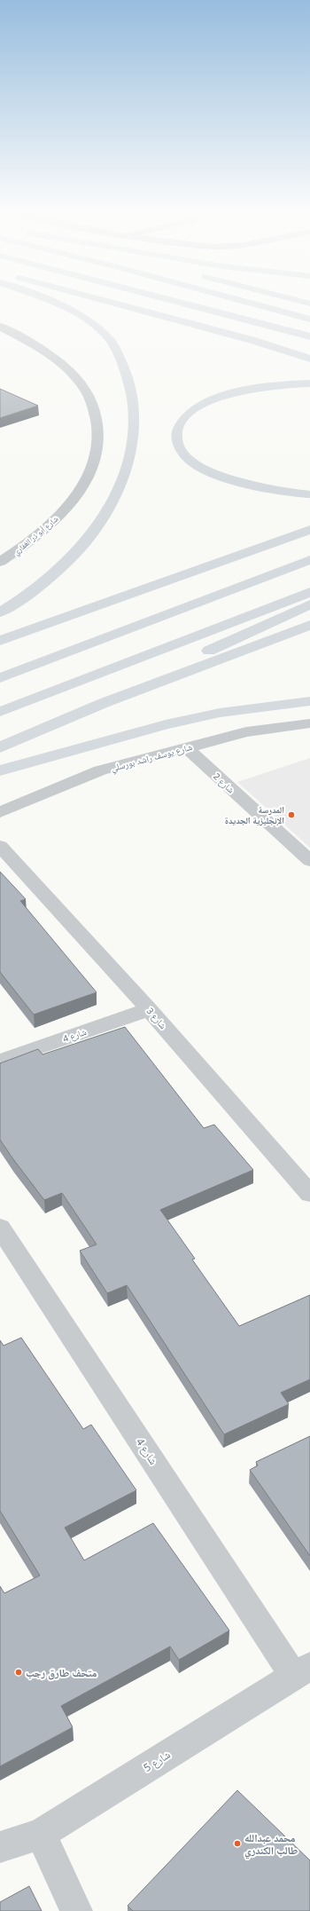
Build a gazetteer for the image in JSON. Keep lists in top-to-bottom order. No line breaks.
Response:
{"streets":{"street":["شارع أبو ذر الغفاري","شارع يوسف راشد بورسلي","شارع 2","شارع 3","شارع 4","شارع 5"]},"crossings":[["شارع يوسف راشد بورسلي","شارع 2"],["شارع 3","شارع 4"],["شارع 4","شارع 5"]],"places":["المدرسة الإنجليزية الجديدة","متحف طارق رجب","محمد عبدالله طالب الكندري"]}
